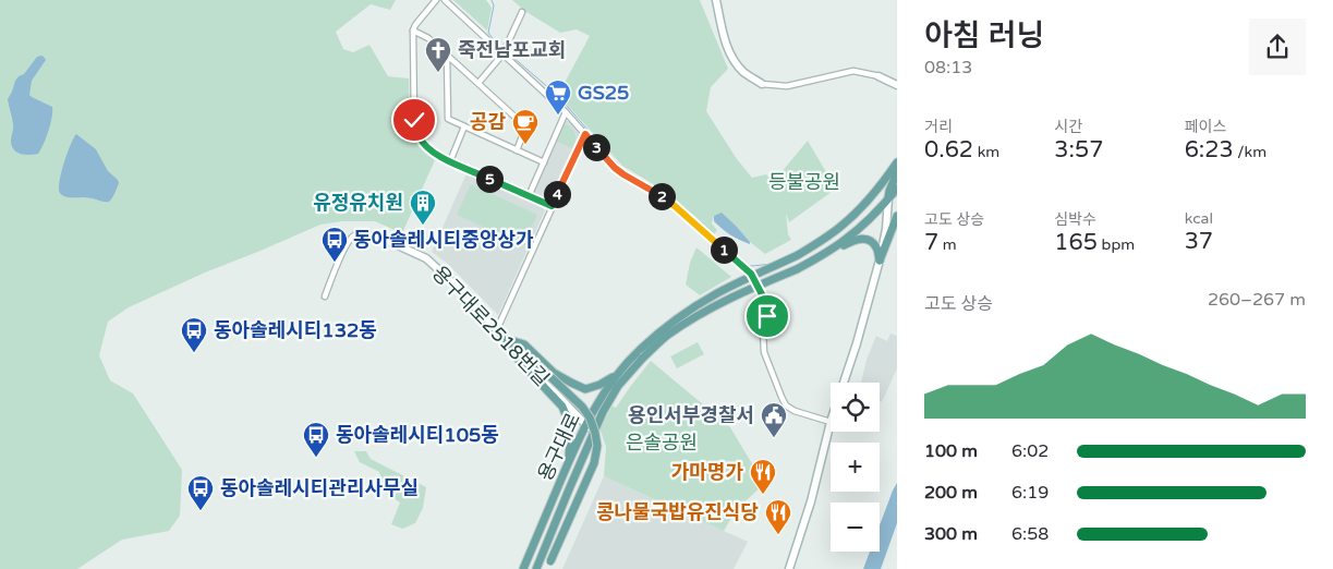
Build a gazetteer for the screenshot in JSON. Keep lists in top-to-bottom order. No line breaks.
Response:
{"streets":{"main road":["용구대로"],"street":["용구대로2518번길"]},"crossings":[["용구대로2518번길","용구대로"]],"parks":["등불공원","은솔공원"],"places":{"church":["죽전남포교회"],"supermarket":["GS25"],"cafe":["공감"],"building":["유정유치원"],"bus stop":["동아솔레시티중앙상가","동아솔레시티132동","동아솔레시티105동","동아솔레시티관리사무실"],"public building":["용인서부경찰서"],"restaurant":["가마명가","콩나물국밥유진식당"]},"page":{"heading":["아침 러닝","08:13"],"stats":[["거리","0.62 km"],["시간","3:57"],["페이스","6:23 /km"],["고도 상승","7 m"],["심박수","165 bpm"],["kcal","37"]],"pins":["3","5","4","2","1"],"chart":["고도 상승","260–267 m"],"map_buttons":["+","−"],"list":[{"name":"100 m","note":"6:02"},{"name":"200 m","note":"6:19"},{"name":"300 m","note":"6:58"}]}}
